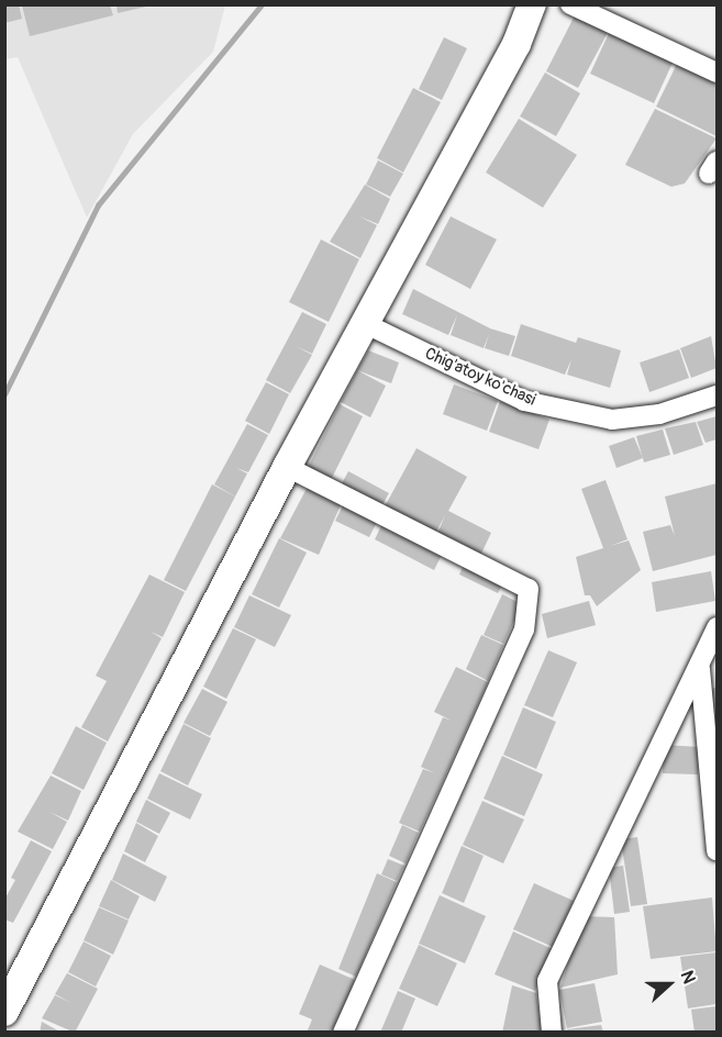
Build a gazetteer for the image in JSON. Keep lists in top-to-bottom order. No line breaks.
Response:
{"streets":{"street":["Chig'atoy ko'chasi"]},"north":"right"}
